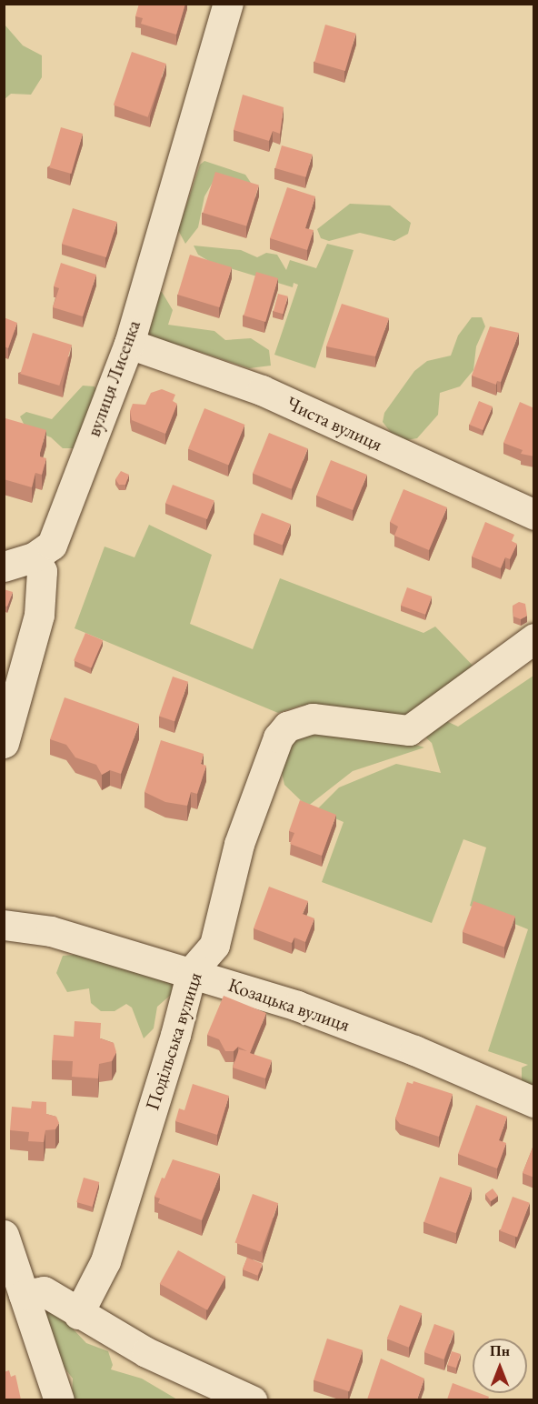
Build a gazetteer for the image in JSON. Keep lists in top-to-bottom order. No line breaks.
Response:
{"streets":{"street":["вулиця Лисенка","Чиста вулиця","Козацька вулиця","Подільська вулиця"]},"crossings":[["вулиця Лисенка","Чиста вулиця"],["Козацька вулиця","Подільська вулиця"]],"north":"top"}
